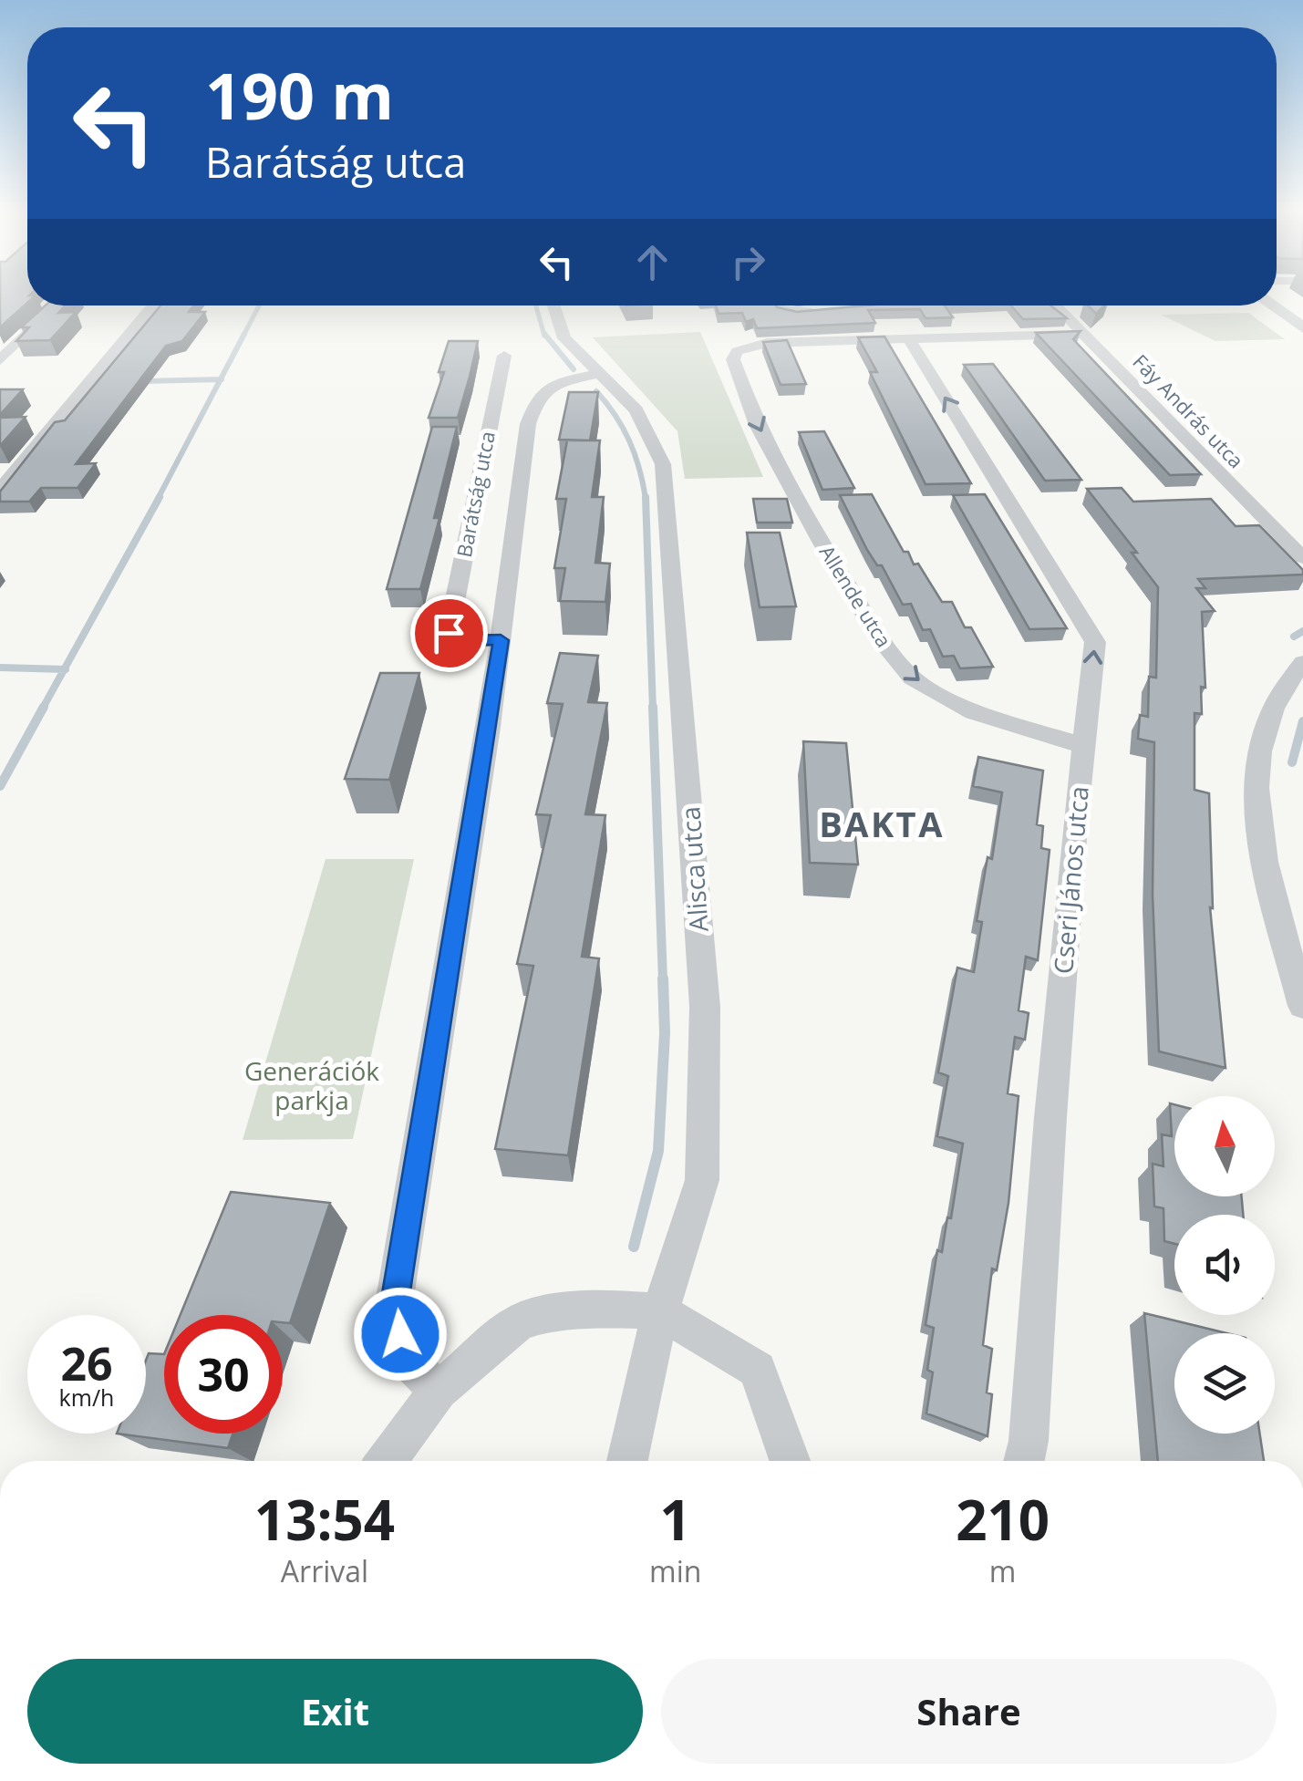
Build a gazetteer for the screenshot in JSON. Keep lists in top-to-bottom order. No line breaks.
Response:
{"streets":{"street":["Fáy András utca","Barátság utca","Allende utca","Alisca utca","Cseri János utca"]},"crossings":[["Barátság utca","Alisca utca"],["Allende utca","Cseri János utca"]],"one_way":["Cseri János utca"],"districts":["BAKTA"],"parks":["Generációk parkja"],"north":"top","page":{"turn":["190 m","Barátság utca"],"speed":"26 km/h","limit":"30","eta":["13:54","Arrival","1","min","210","m"],"buttons":["Exit","Share"]}}
